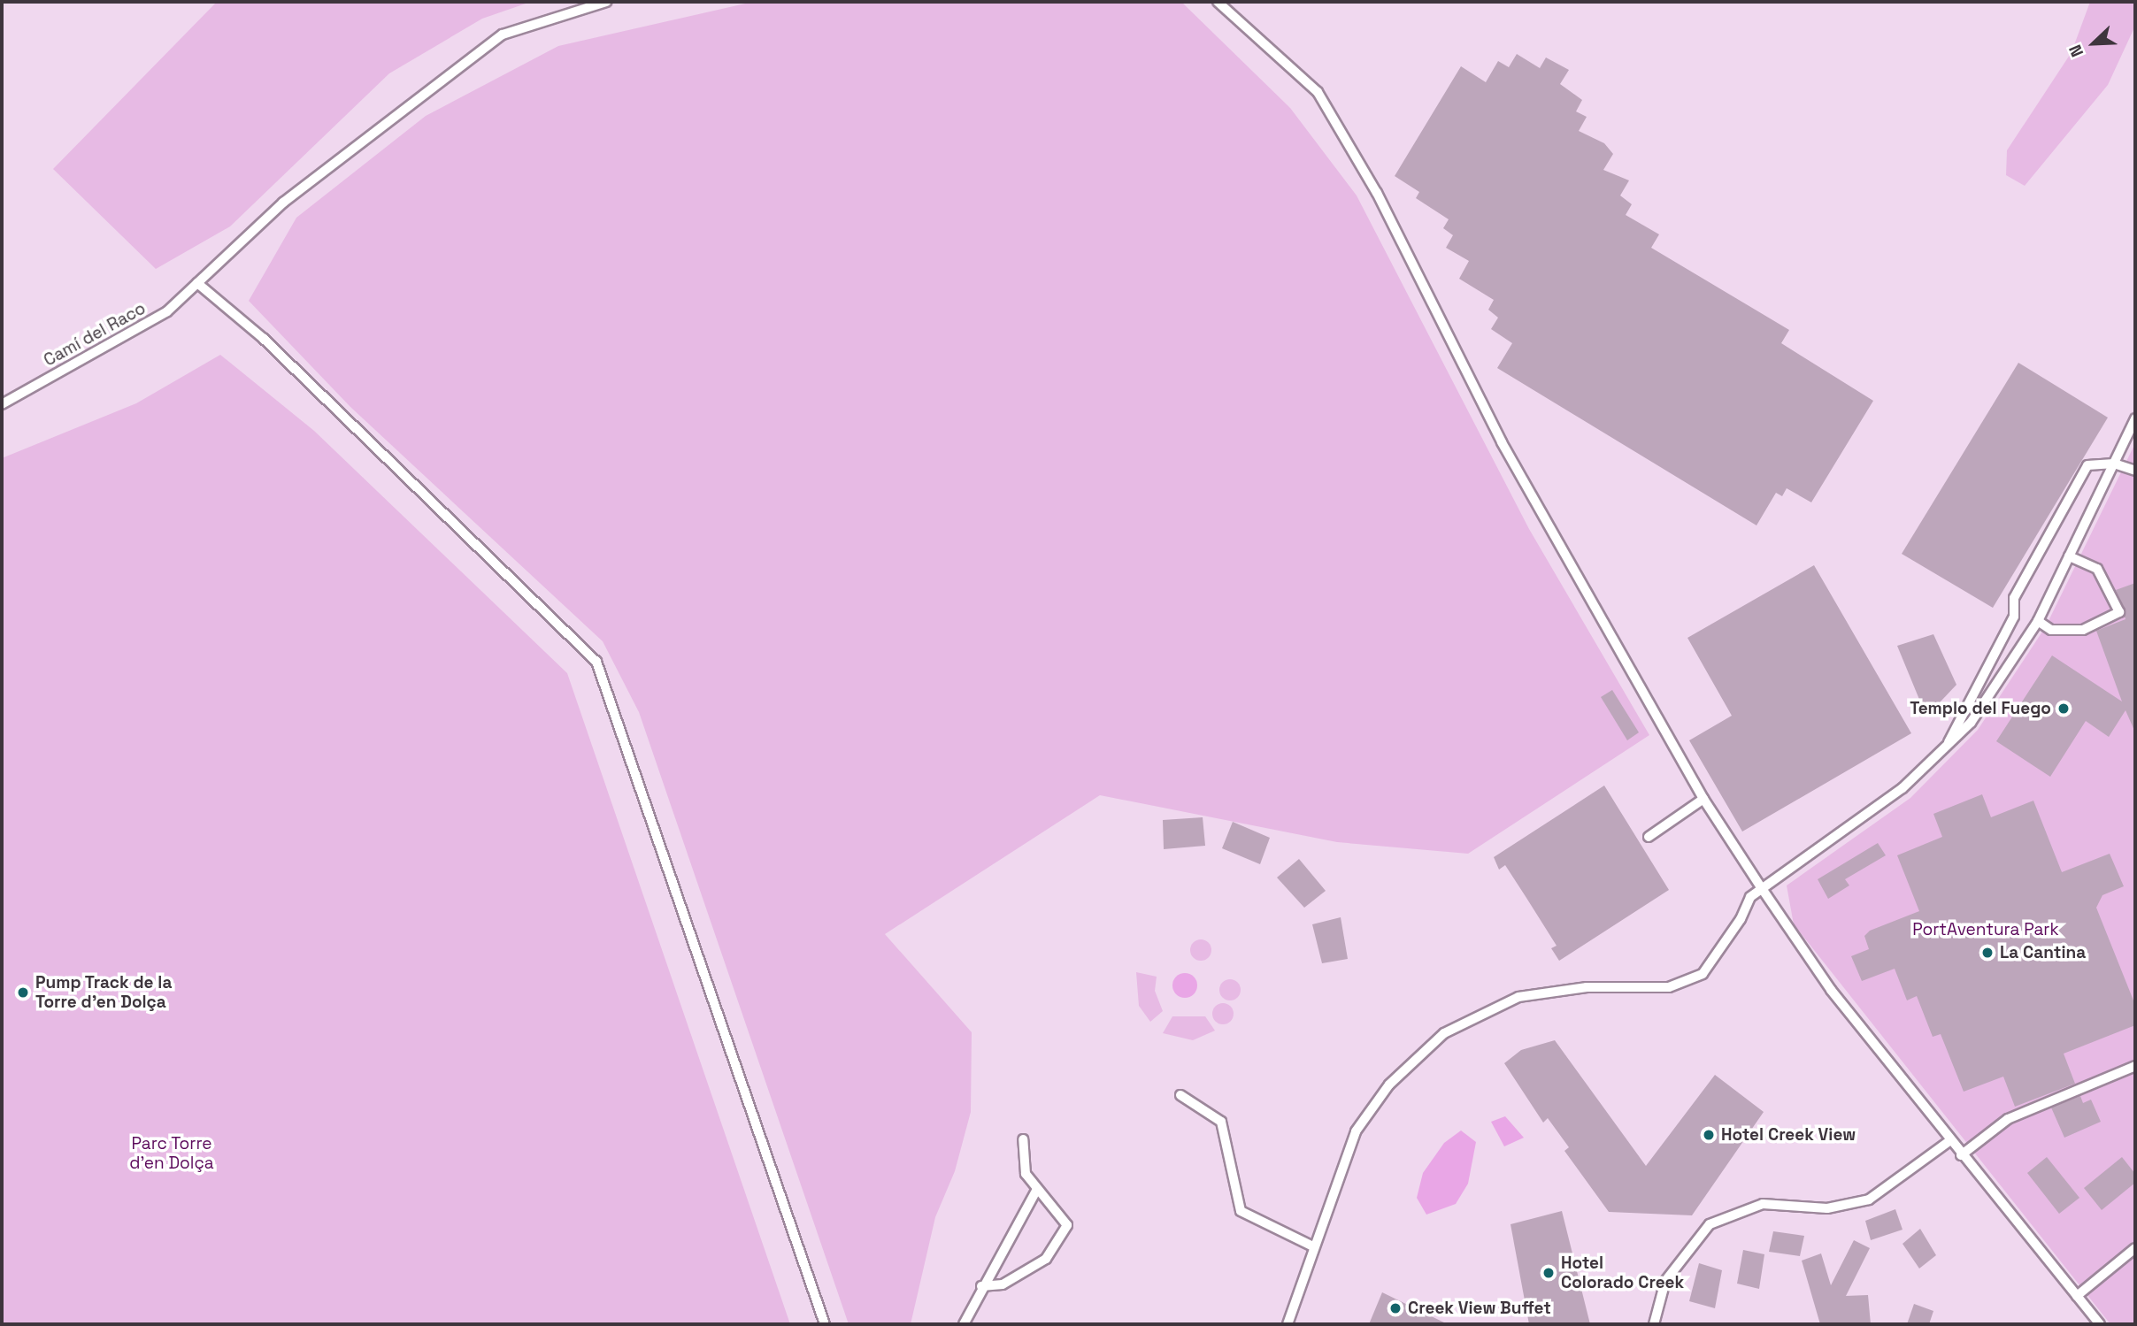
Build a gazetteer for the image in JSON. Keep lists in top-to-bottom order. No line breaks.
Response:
{"streets":{"lane":["Camí del Raco"]},"parks":["PortAventura Park","Parc Torre d'en Dolça"],"places":["Templo del Fuego","La Cantina","Pump Track de la Torre d’en Dolça","Hotel Creek View","Hotel Colorado Creek","Creek View Buffet"],"north":"bottom left"}
